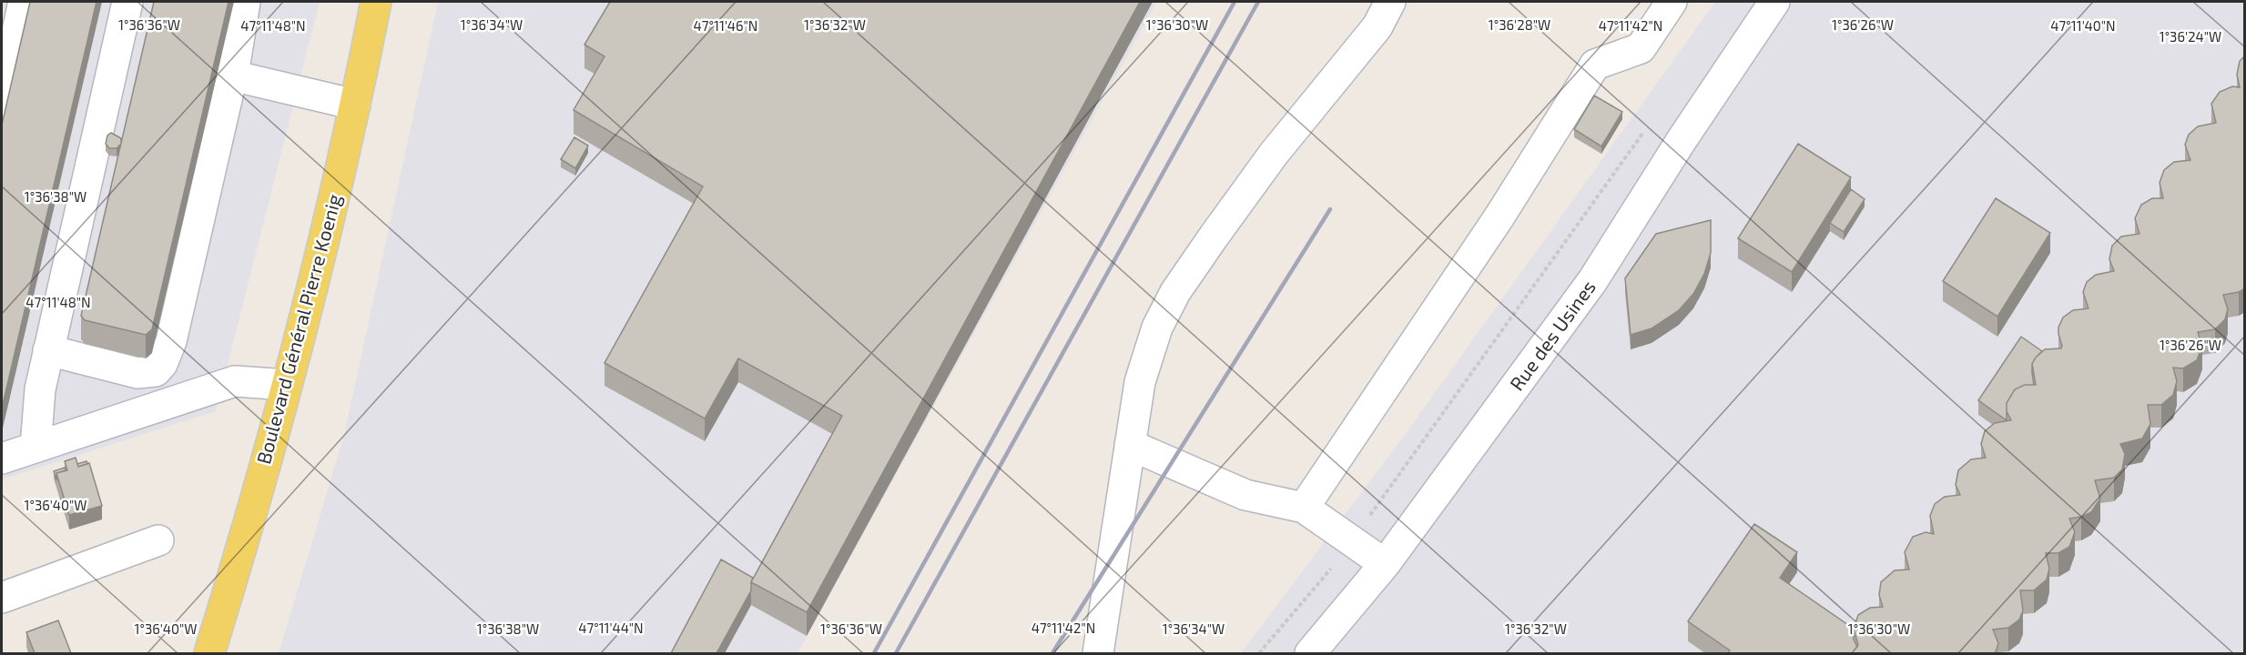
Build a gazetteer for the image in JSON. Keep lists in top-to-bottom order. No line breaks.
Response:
{"streets":{"main road":["Boulevard Général Pierre Koenig"],"street":["Rue des Usines"]},"coordinates":["1°36'36\"W","1°36'34\"W","1°36'32\"W","1°36'30\"W","1°36'28\"W","1°36'26\"W","47°11'48\"N","47°11'46\"N","47°11'42\"N","47°11'40\"N","1°36'24\"W","1°36'38\"W","1°36'40\"W","47°11'44\"N"]}
